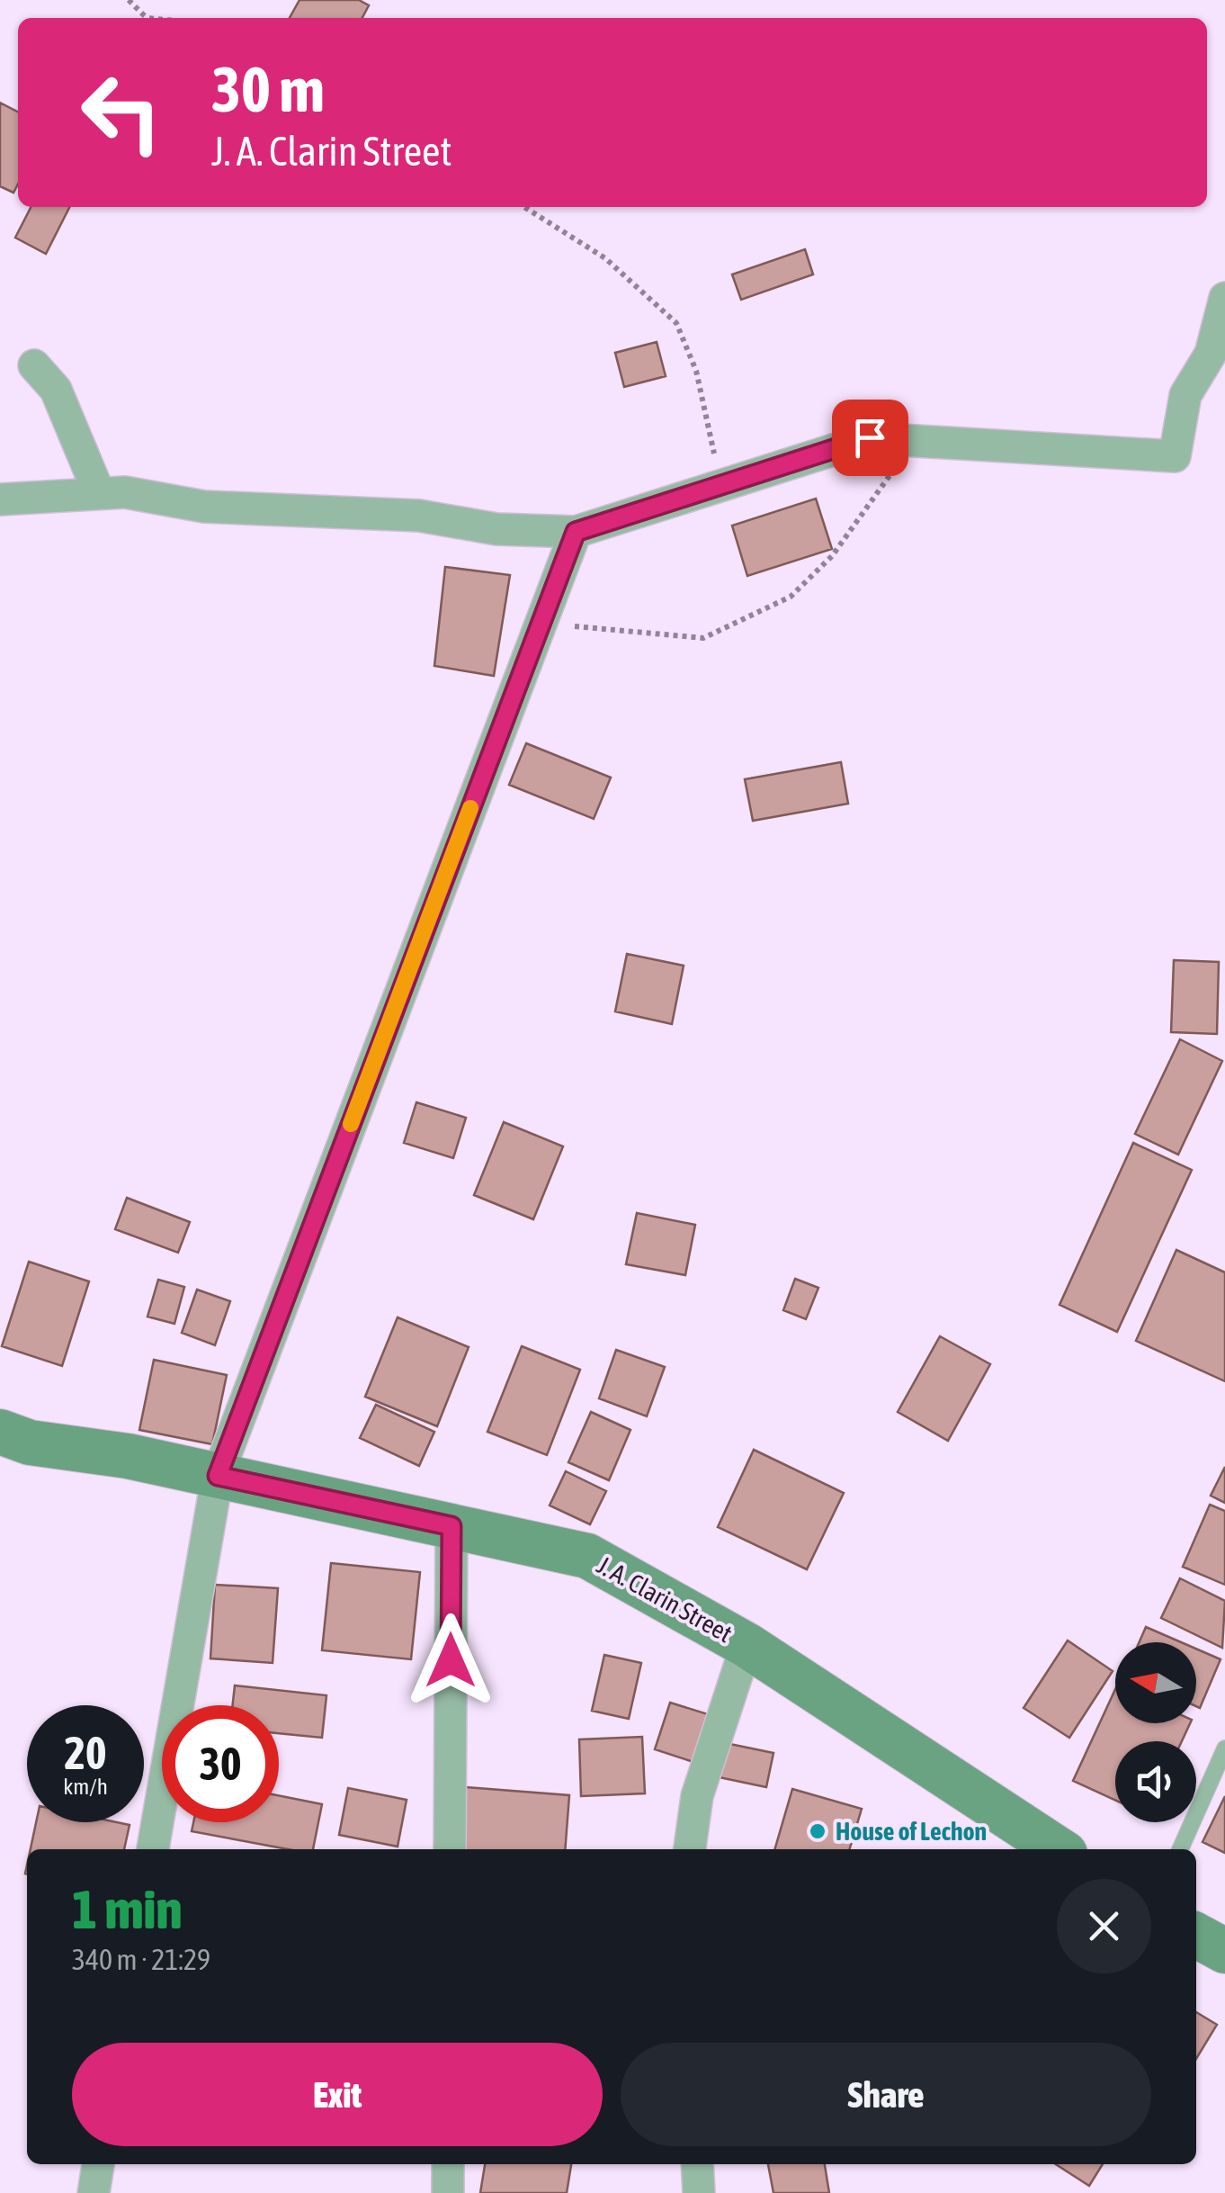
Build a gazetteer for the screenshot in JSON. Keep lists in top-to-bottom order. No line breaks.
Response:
{"streets":{"main road":["J. A. Clarin Street"]},"places":["House of Lechon"],"north":"left","page":{"turn":["30 m","J. A. Clarin Street"],"speed":"20 km/h","limit":"30","heading":["1 min","340 m · 21:29"],"buttons":["Exit","Share"]}}
